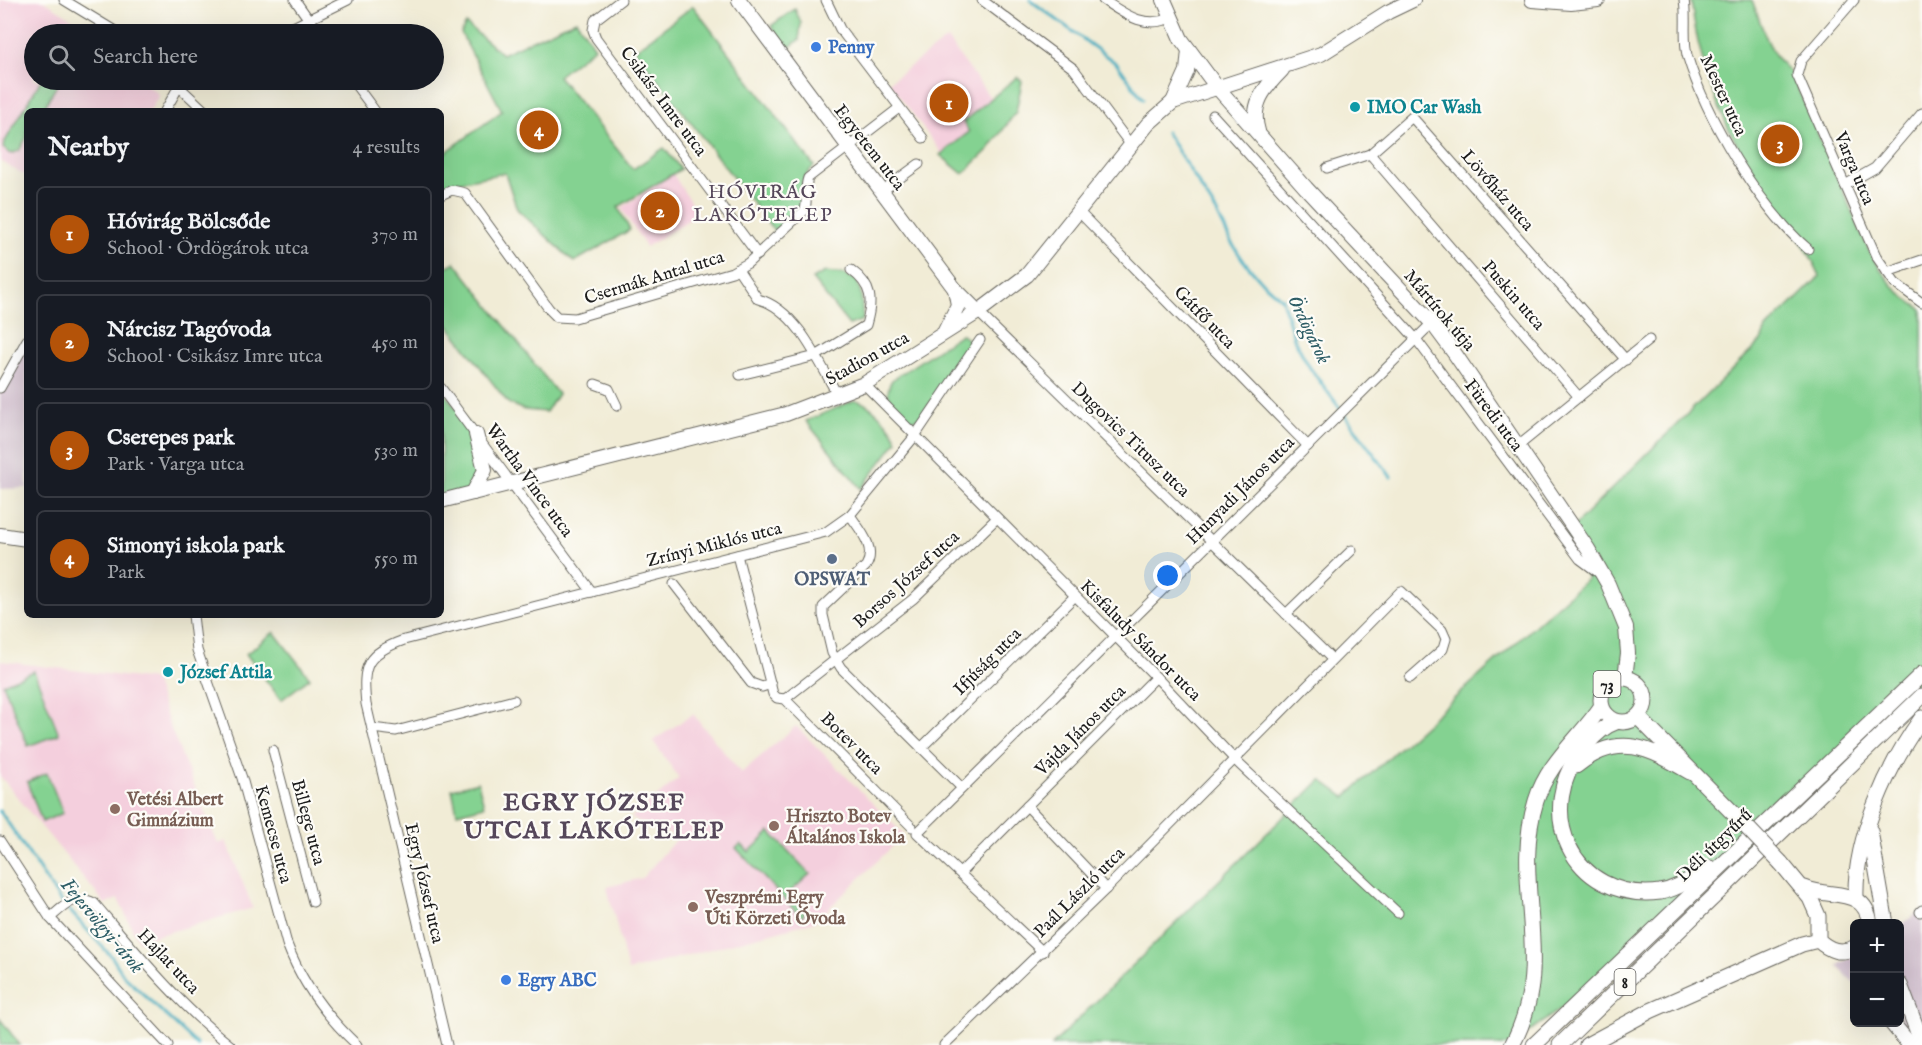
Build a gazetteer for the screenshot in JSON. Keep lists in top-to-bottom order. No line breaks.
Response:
{"streets":{"main road":["73","Déli útgyűrű","8"],"street":["Mester utca","Csikász Imre utca","Egyetem utca","Varga utca","Lövőház utca","Csermák Antal utca","Puskin utca","Mártírok útja","Gátfő utca","Stadion utca","Füredi utca","Dugovics Titusz utca","Wartha Vince utca","Hunyadi János utca","Zrínyi Miklós utca","Borsos József utca","Kisfaludy Sándor utca","Ifjúság utca","Vajda János utca","Botev utca","Billege utca","Kemecse utca","Egry József utca","Paál László utca","Hajlat utca"]},"crossings":[["Csikász Imre utca","Csermák Antal utca"],["Egyetem utca","Csermák Antal utca"],["Egyetem utca","Stadion utca"],["Egyetem utca","Dugovics Titusz utca"],["Lövőház utca","Puskin utca"],["Mártírok útja","Stadion utca"],["Mártírok útja","Füredi utca"],["Mártírok útja","Hunyadi János utca"],["Mártírok útja","73"],["Gátfő utca","Stadion utca"],["Gátfő utca","Hunyadi János utca"],["Stadion utca","Dugovics Titusz utca"],["Stadion utca","Wartha Vince utca"],["Stadion utca","Kisfaludy Sándor utca"],["Füredi utca","Hunyadi János utca"],["Dugovics Titusz utca","Hunyadi János utca"],["Wartha Vince utca","Zrínyi Miklós utca"],["Hunyadi János utca","Borsos József utca"],["Hunyadi János utca","Kisfaludy Sándor utca"],["Hunyadi János utca","Botev utca"],["Zrínyi Miklós utca","Borsos József utca"],["Zrínyi Miklós utca","Kisfaludy Sándor utca"],["Zrínyi Miklós utca","Botev utca"],["Zrínyi Miklós utca","Egry József utca"],["Borsos József utca","Kisfaludy Sándor utca"],["Borsos József utca","Ifjúság utca"],["Borsos József utca","Botev utca"],["Kisfaludy Sándor utca","Ifjúság utca"],["Kisfaludy Sándor utca","Vajda János utca"],["Kisfaludy Sándor utca","Paál László utca"],["Vajda János utca","Botev utca"],["Botev utca","Paál László utca"]],"districts":["HÓVIRÁG LAKÓTELEP","EGRY JÓZSEF UTCAI LAKÓTELEP"],"water":["Ördögárok","Fejesvölgyi-árok"],"places":["Penny","IMO Car Wash","OPSWAT","József Attila","Vetési Albert Gimnázium","Hriszto Botev Általános Iskola","Veszprémi Egry Úti Körzeti Óvoda","Egry ABC"],"page":{"search":"Search here","pins":["1","4","3","2"],"heading":["Nearby","4 results"],"list":[{"mark":"1","name":"Hóvirág Bölcsőde","note":"School · Ördögárok utca","value":"370 m"},{"mark":"2","name":"Nárcisz Tagóvoda","note":"School · Csikász Imre utca","value":"450 m"},{"mark":"3","name":"Cserepes park","note":"Park · Varga utca","value":"530 m"},{"mark":"4","name":"Simonyi iskola park","note":"Park","value":"550 m"}],"map_buttons":["+","−"]}}
